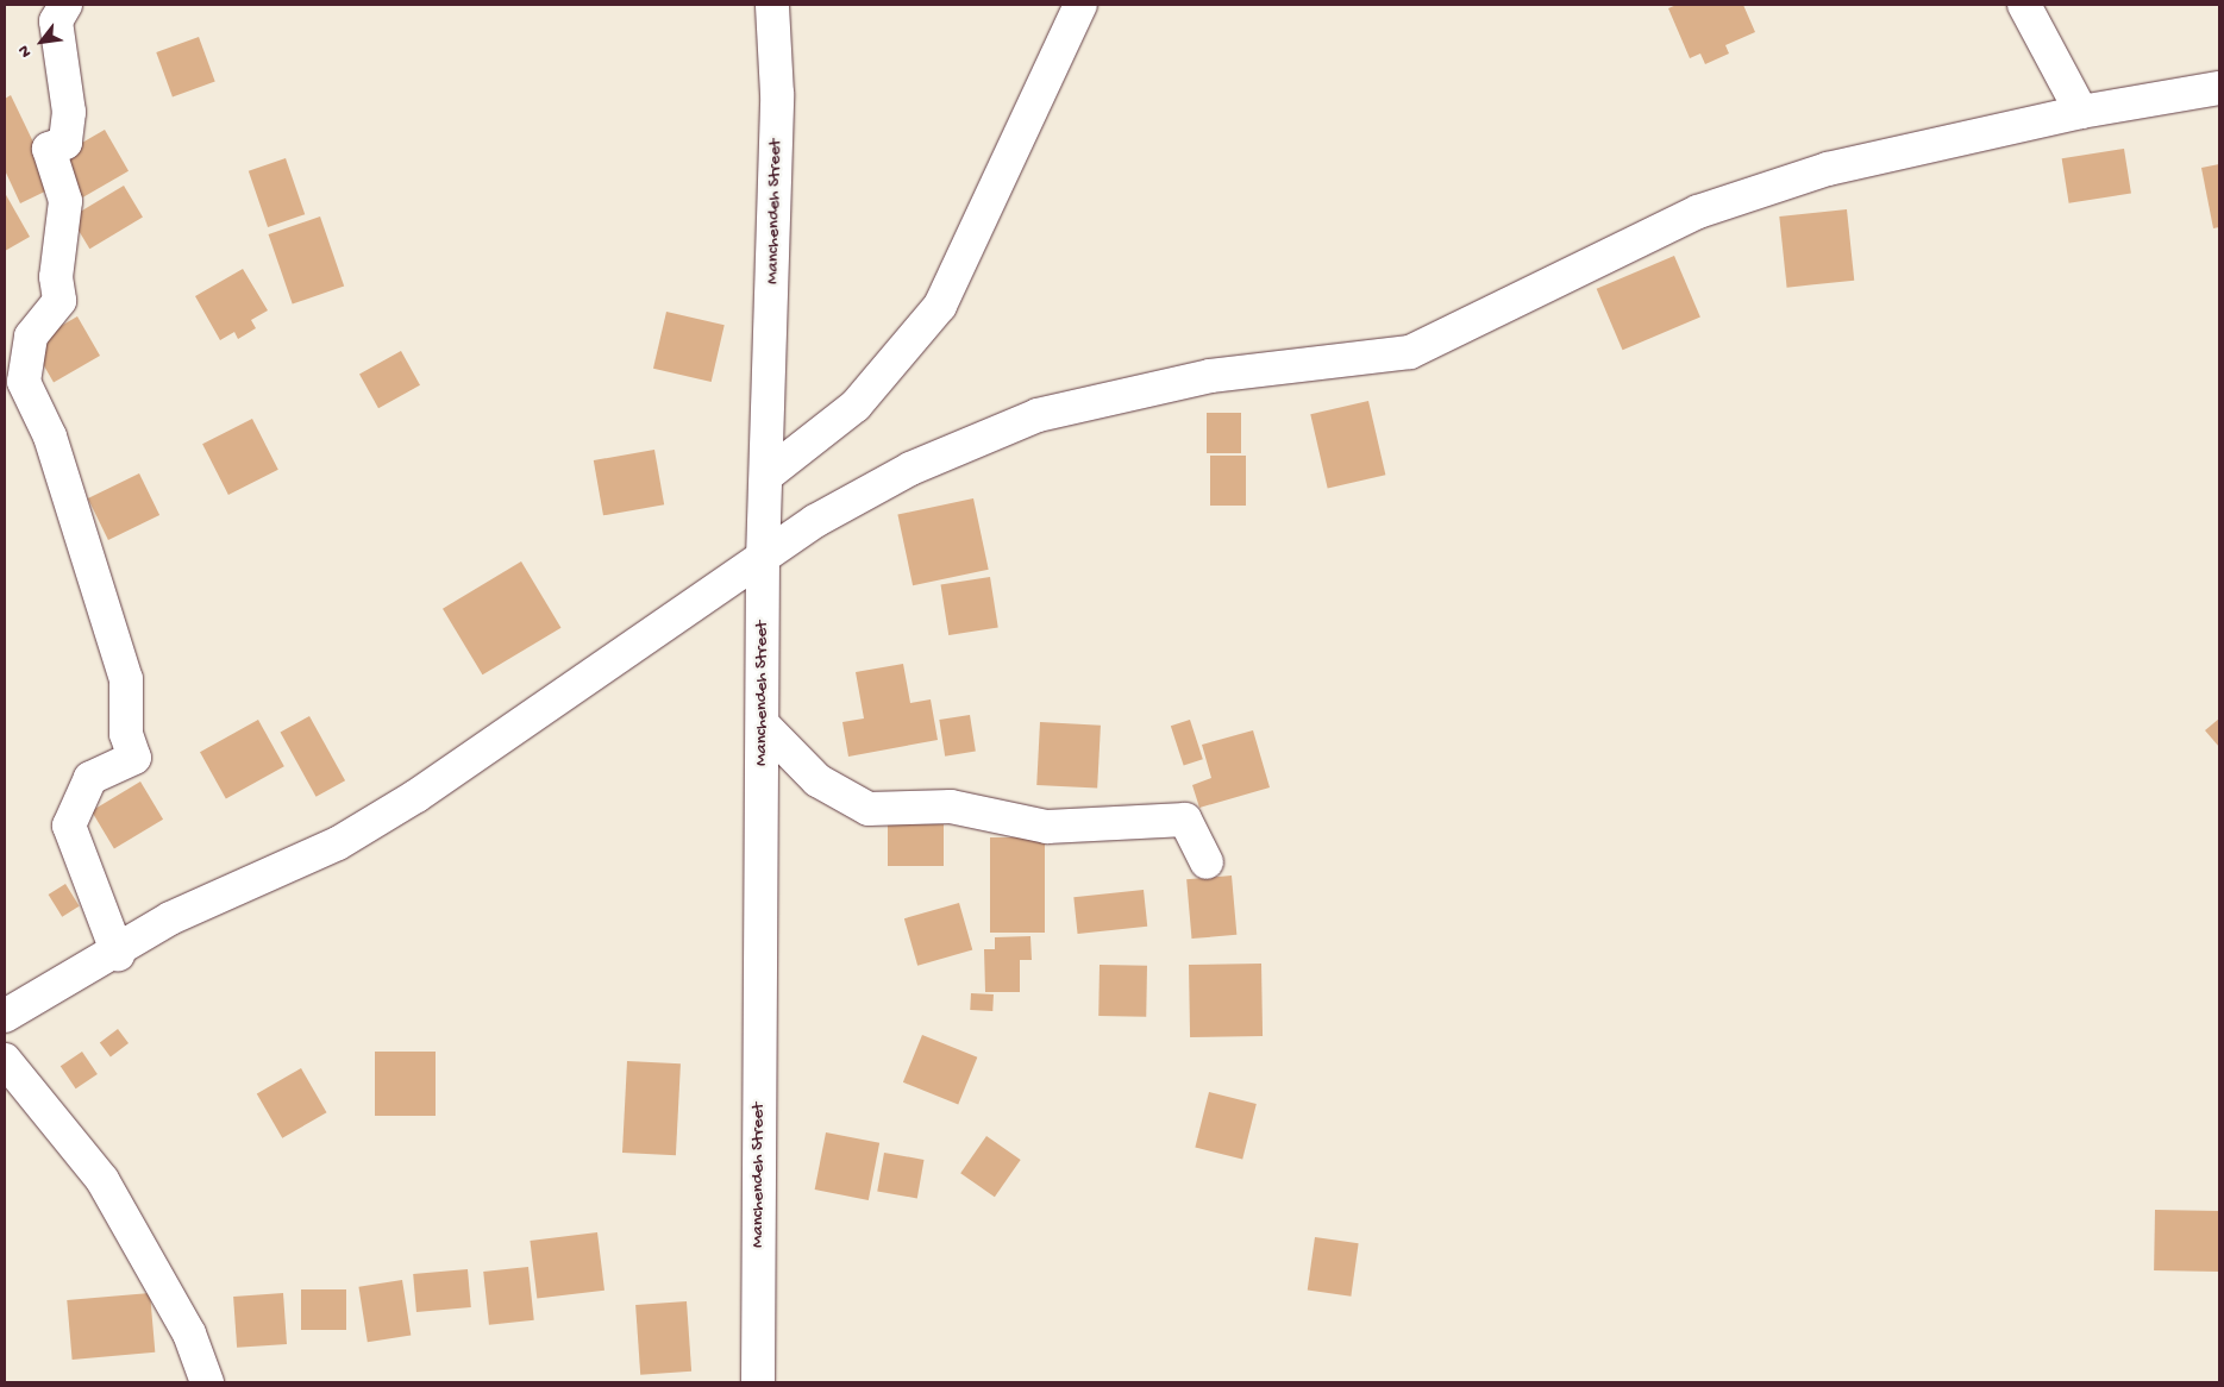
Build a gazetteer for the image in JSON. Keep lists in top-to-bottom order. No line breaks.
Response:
{"streets":{"street":["Manchendeh Street"]},"north":"bottom left"}
